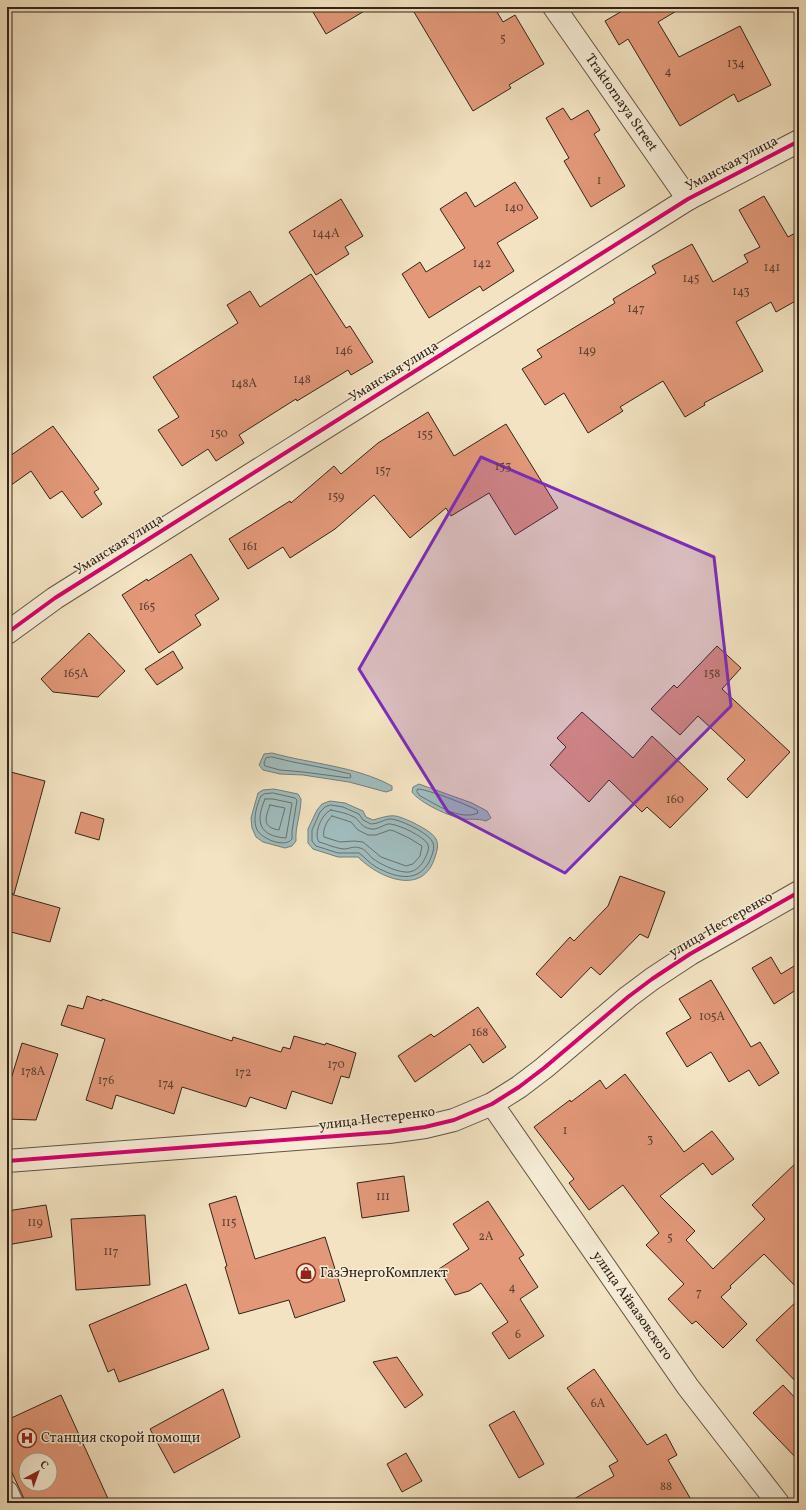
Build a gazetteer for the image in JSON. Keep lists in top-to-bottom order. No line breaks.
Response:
{"streets":{"street":["Traktornaya Street","Уманская улица","улица Нестеренко","улица Айвазовского"]},"crossings":[["Traktornaya Street","Уманская улица"],["улица Нестеренко","улица Айвазовского"]],"places":{"shop":["ГазЭнергоКомплект"],"hospital":["Станция скорой помощи"]},"house_numbers":["5","134","4","1","140","144А","142","141","145","143","147","146","149","148","148А","150","155","153","157","159","161","165","165А","158","160","105А","168","170","178А","172","176","174","1","3","111","119","115","2А","5","117","4","7","6","6А","88"],"north":"top right"}
